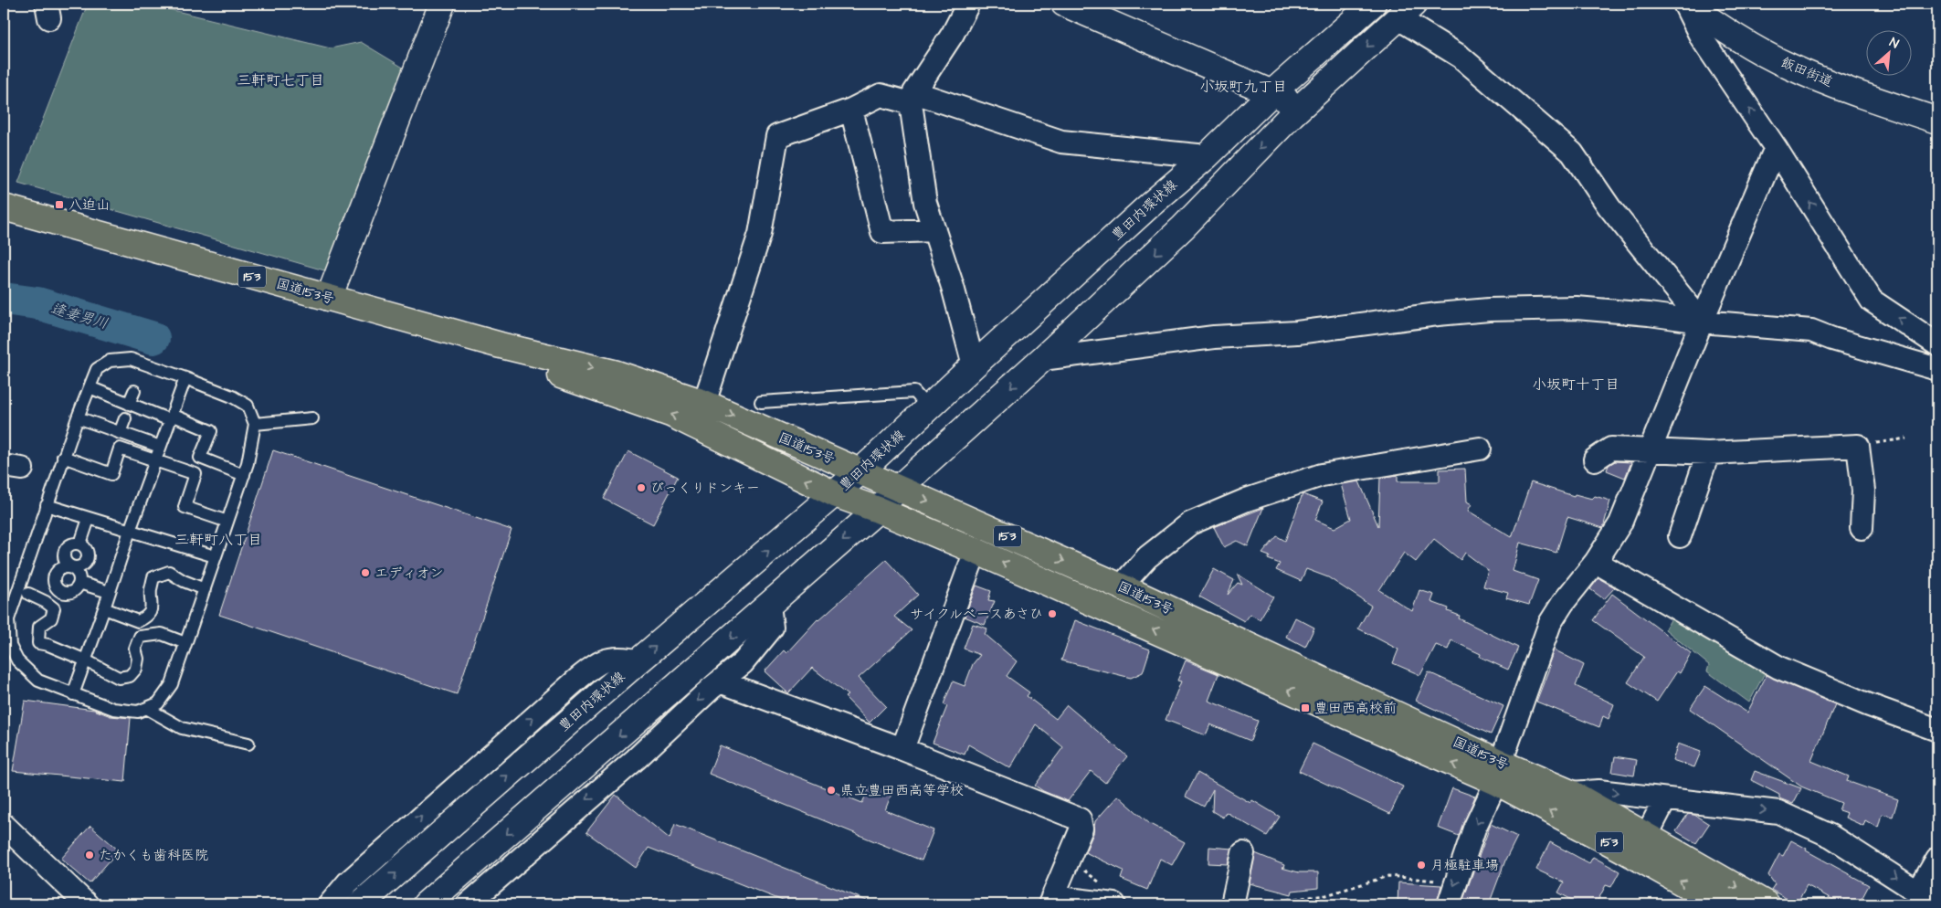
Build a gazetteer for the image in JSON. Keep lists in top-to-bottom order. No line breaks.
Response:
{"streets":{"highway":["153","国道153号"],"street":["飯田街道","豊田内環状線"]},"crossings":[["豊田内環状線","国道153号"]],"districts":["三軒町七丁目","小坂町九丁目","小坂町十丁目","三軒町八丁目"],"water":["逢妻男川"],"places":{"transit":["八迫山","豊田西高校前"],"other":["びっくりドンキー","エディオン","サイクルベースあさひ","県立豊田西高等学校","たかくも歯科医院","月極駐車場"]},"north":"top right"}
